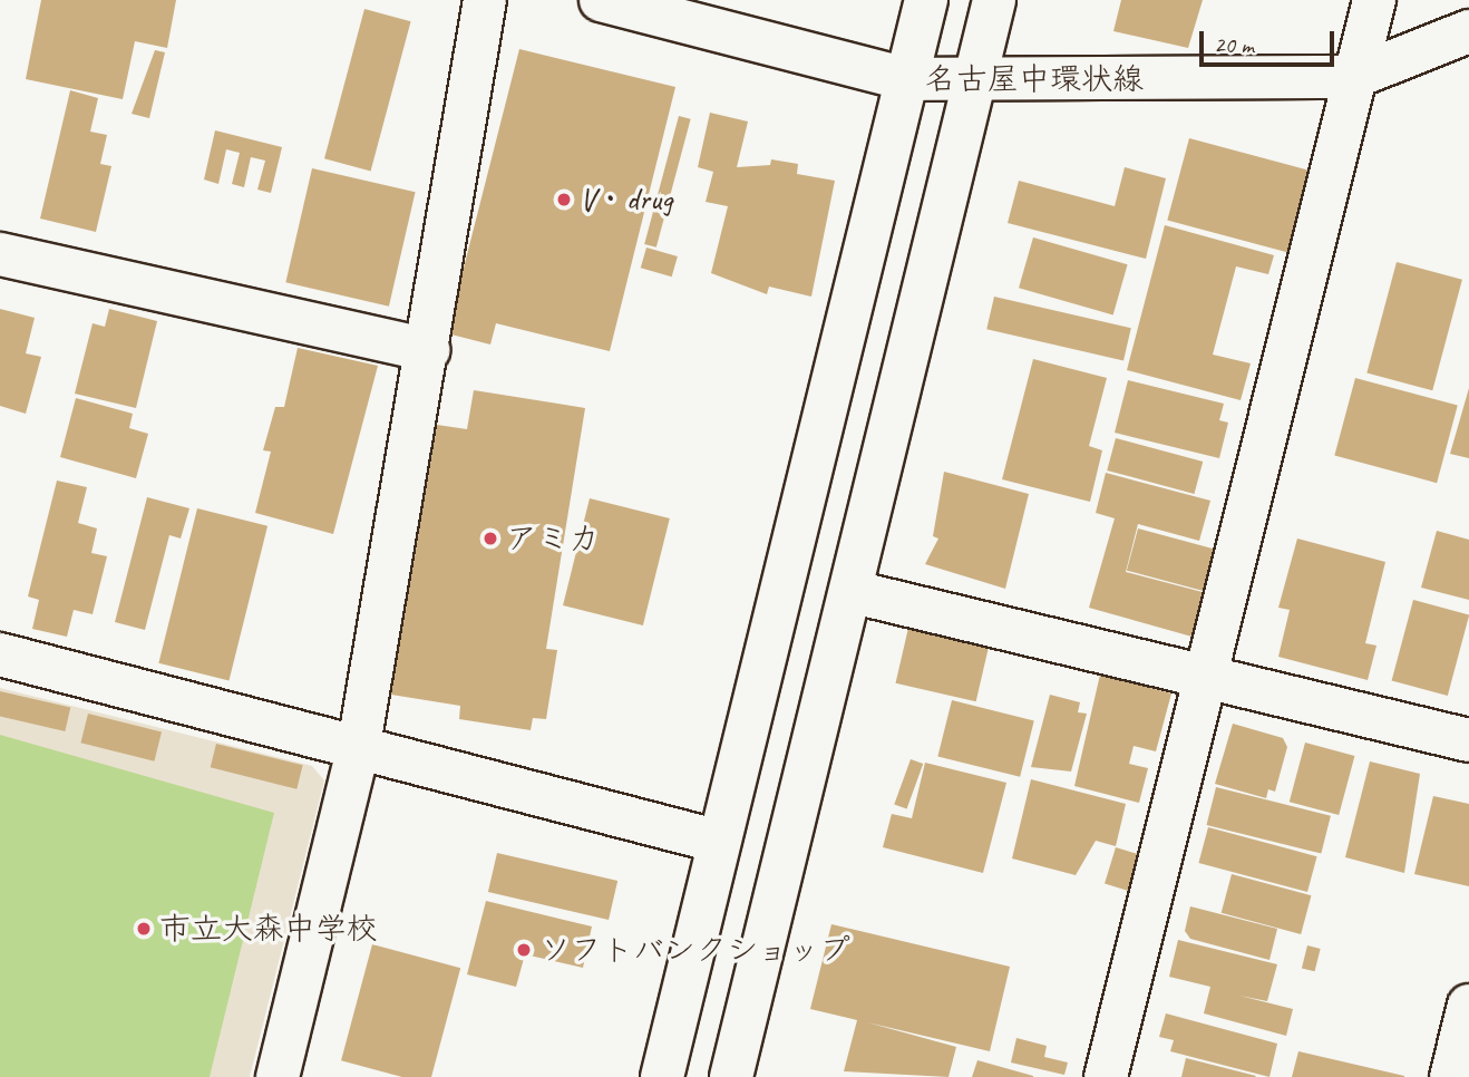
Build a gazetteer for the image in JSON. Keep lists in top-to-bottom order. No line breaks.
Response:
{"streets":{"street":["名古屋中環状線"]},"places":["V・drug","アミカ","市立大森中学校","ソフトバンクショップ"],"scale_bar":"20 m"}
